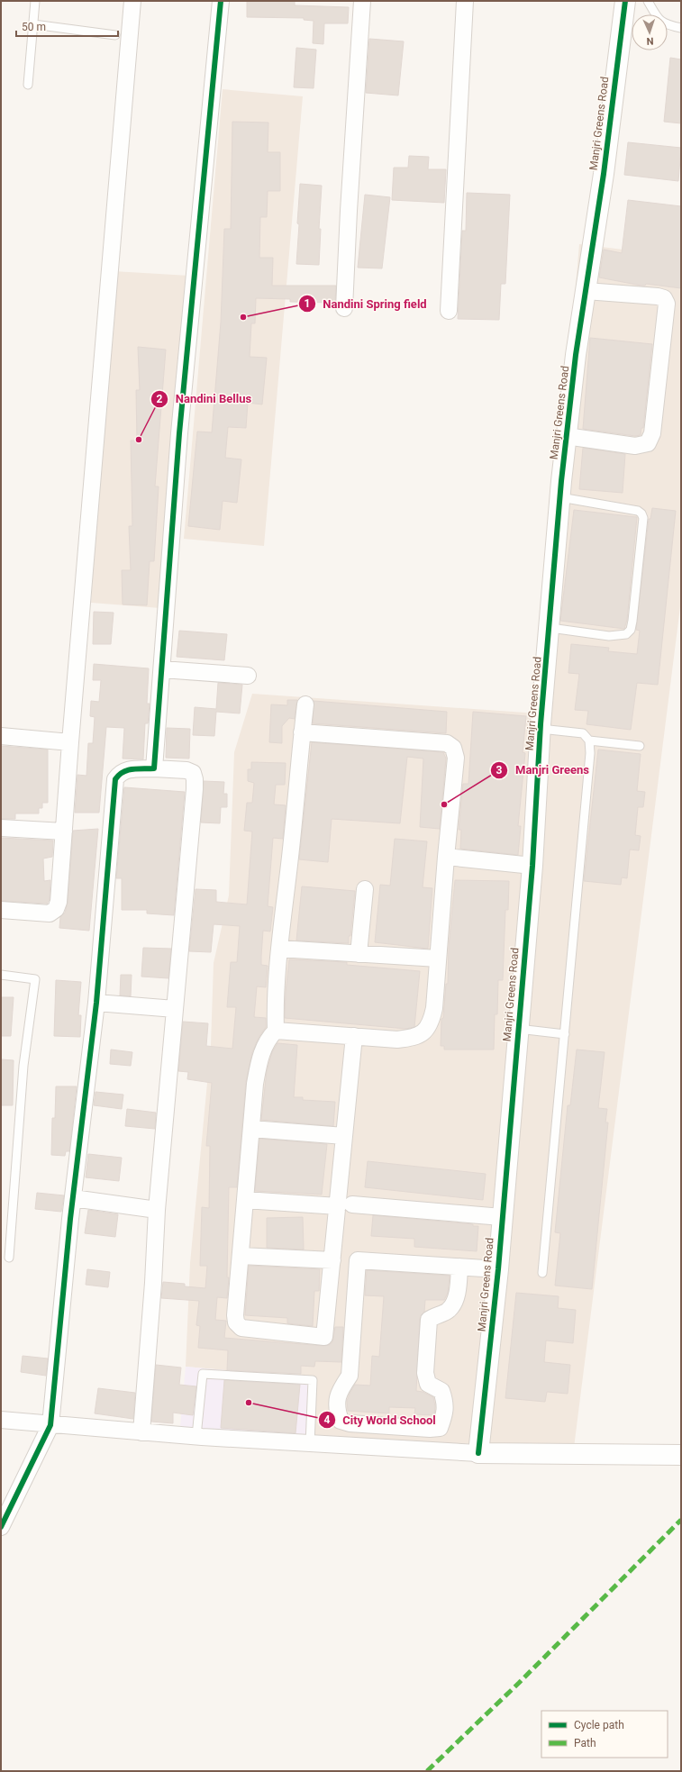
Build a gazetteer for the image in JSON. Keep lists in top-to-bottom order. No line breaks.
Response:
{"streets":{"street":["Manjri Greens Road"]},"places":["Nandini Spring field","Nandini Bellus","Manjri Greens","City World School"],"legend":["Cycle path","Path"],"scale_bar":"50 m","north":"bottom"}
